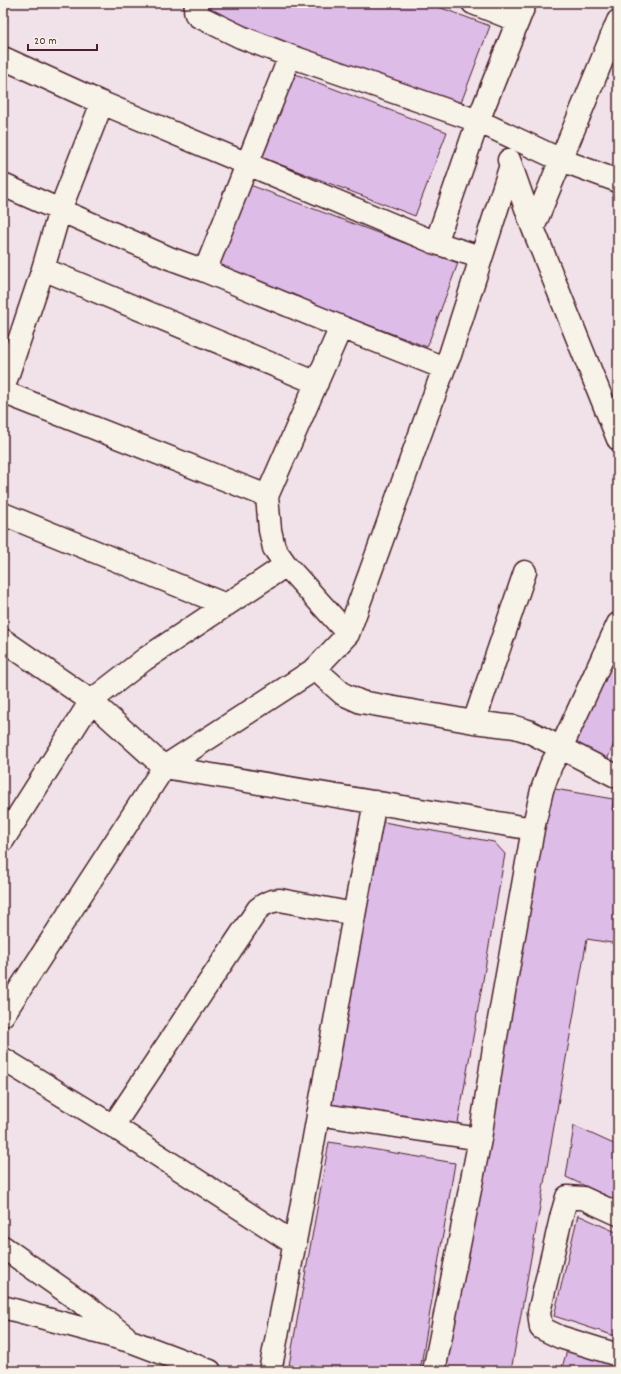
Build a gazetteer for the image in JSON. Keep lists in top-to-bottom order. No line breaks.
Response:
{"scale_bar":"20 m"}
